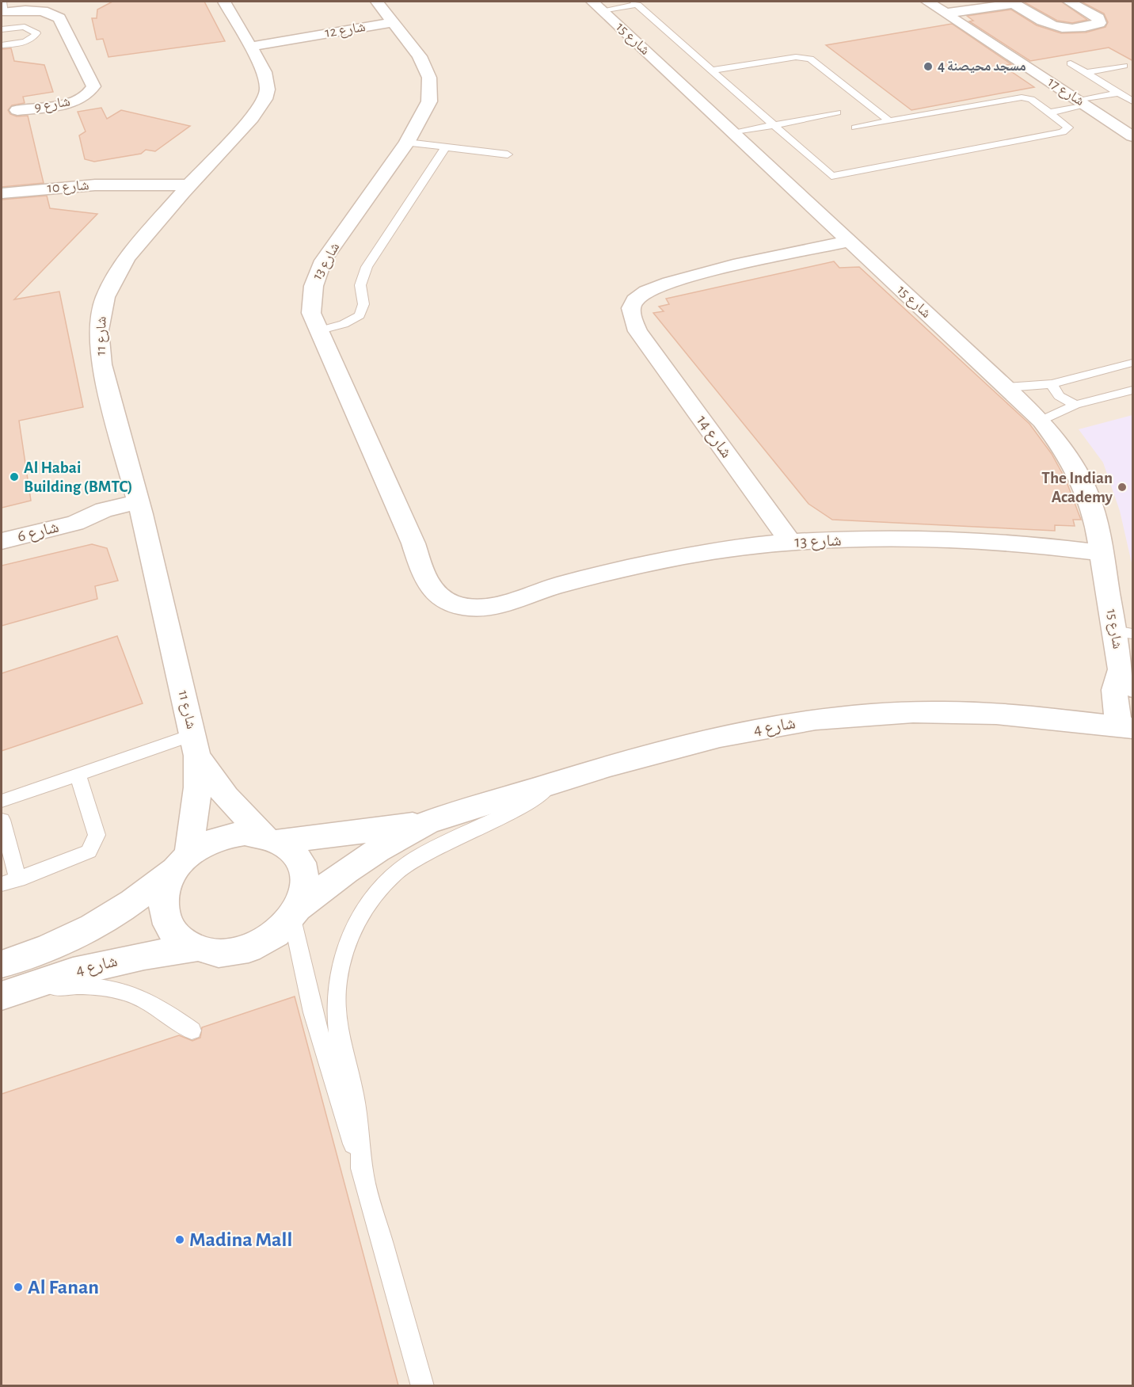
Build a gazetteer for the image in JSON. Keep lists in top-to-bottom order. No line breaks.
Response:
{"streets":{"street":["شارع 12","شارع 15","شارع 17","شارع 9","شارع 10","شارع 13","شارع 11","شارع 14","شارع 6","شارع 4"]},"crossings":[["شارع 12","شارع 13"],["شارع 12","شارع 11"],["شارع 15","شارع 13"],["شارع 15","شارع 14"],["شارع 15","شارع 4"],["شارع 10","شارع 11"],["شارع 13","شارع 14"],["شارع 11","شارع 6"],["شارع 11","شارع 4"]],"places":["مسجد محيصنة 4","Al Habai Building (BMTC)","The Indian Academy","Madina Mall","Al Fanan"]}
